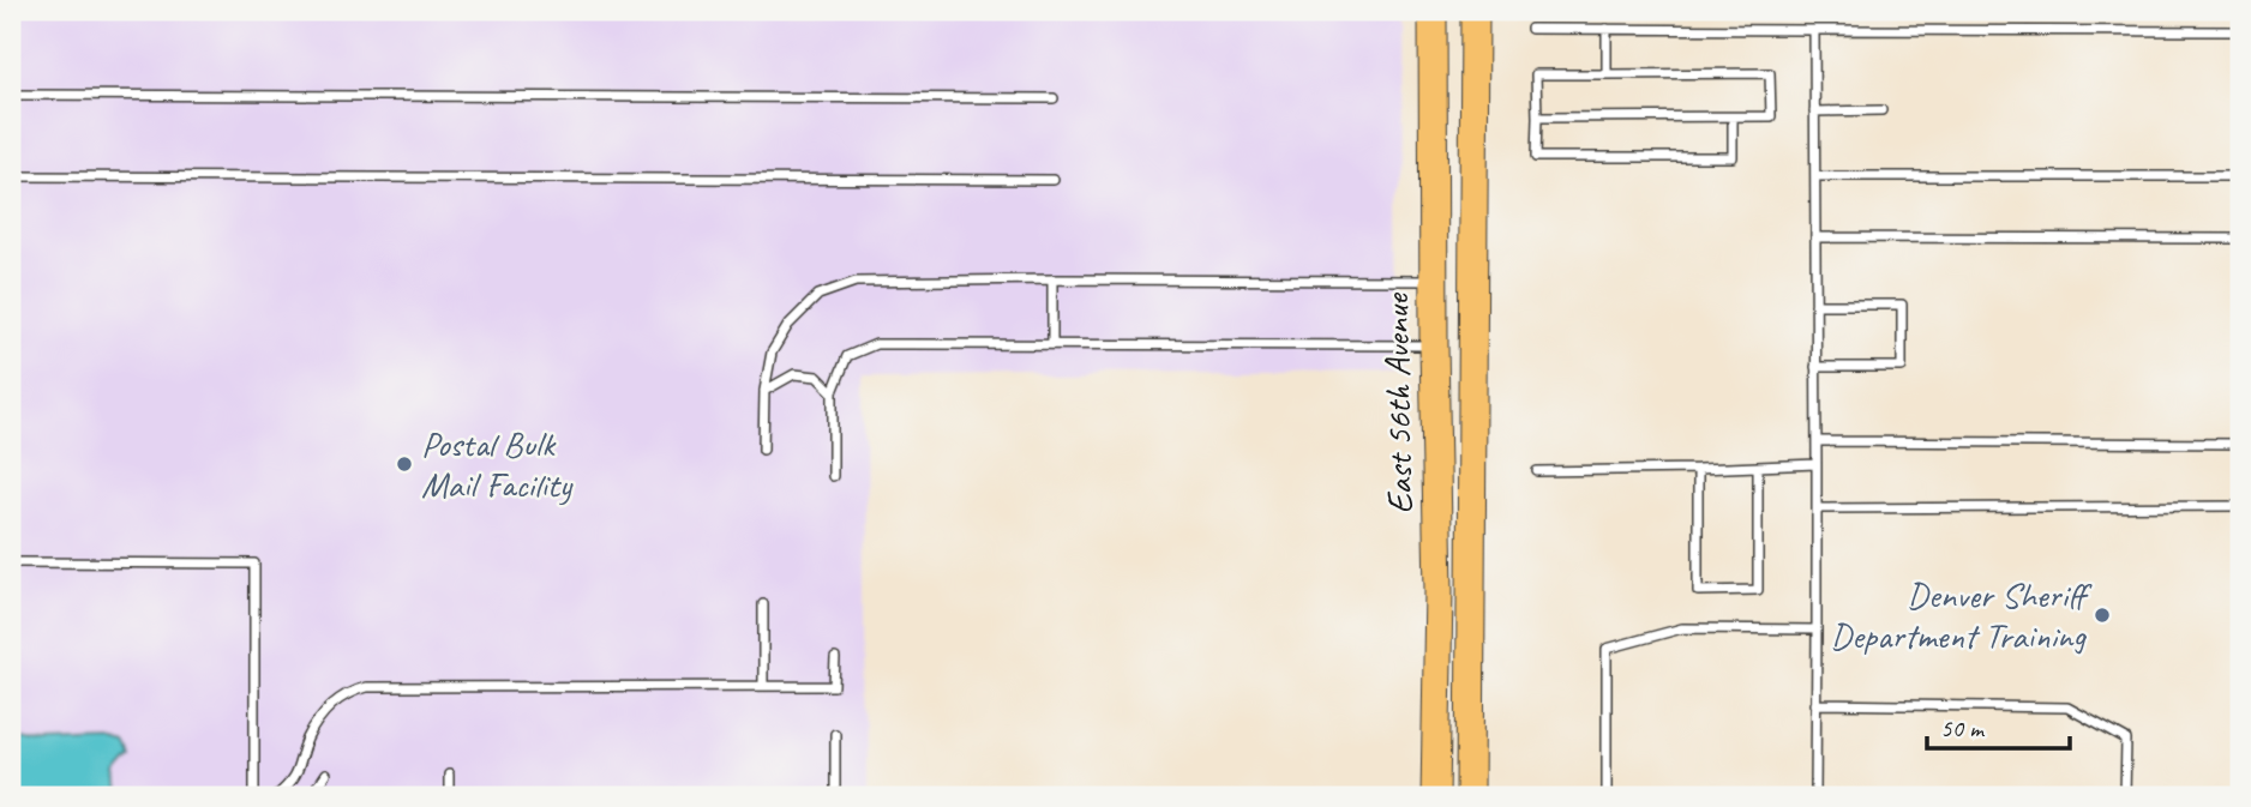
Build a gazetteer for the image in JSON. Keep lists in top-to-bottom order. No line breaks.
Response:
{"streets":{"main road":["East 56th Avenue"]},"places":["Postal Bulk Mail Facility","Denver Sheriff Department Training"],"scale_bar":"50 m"}
